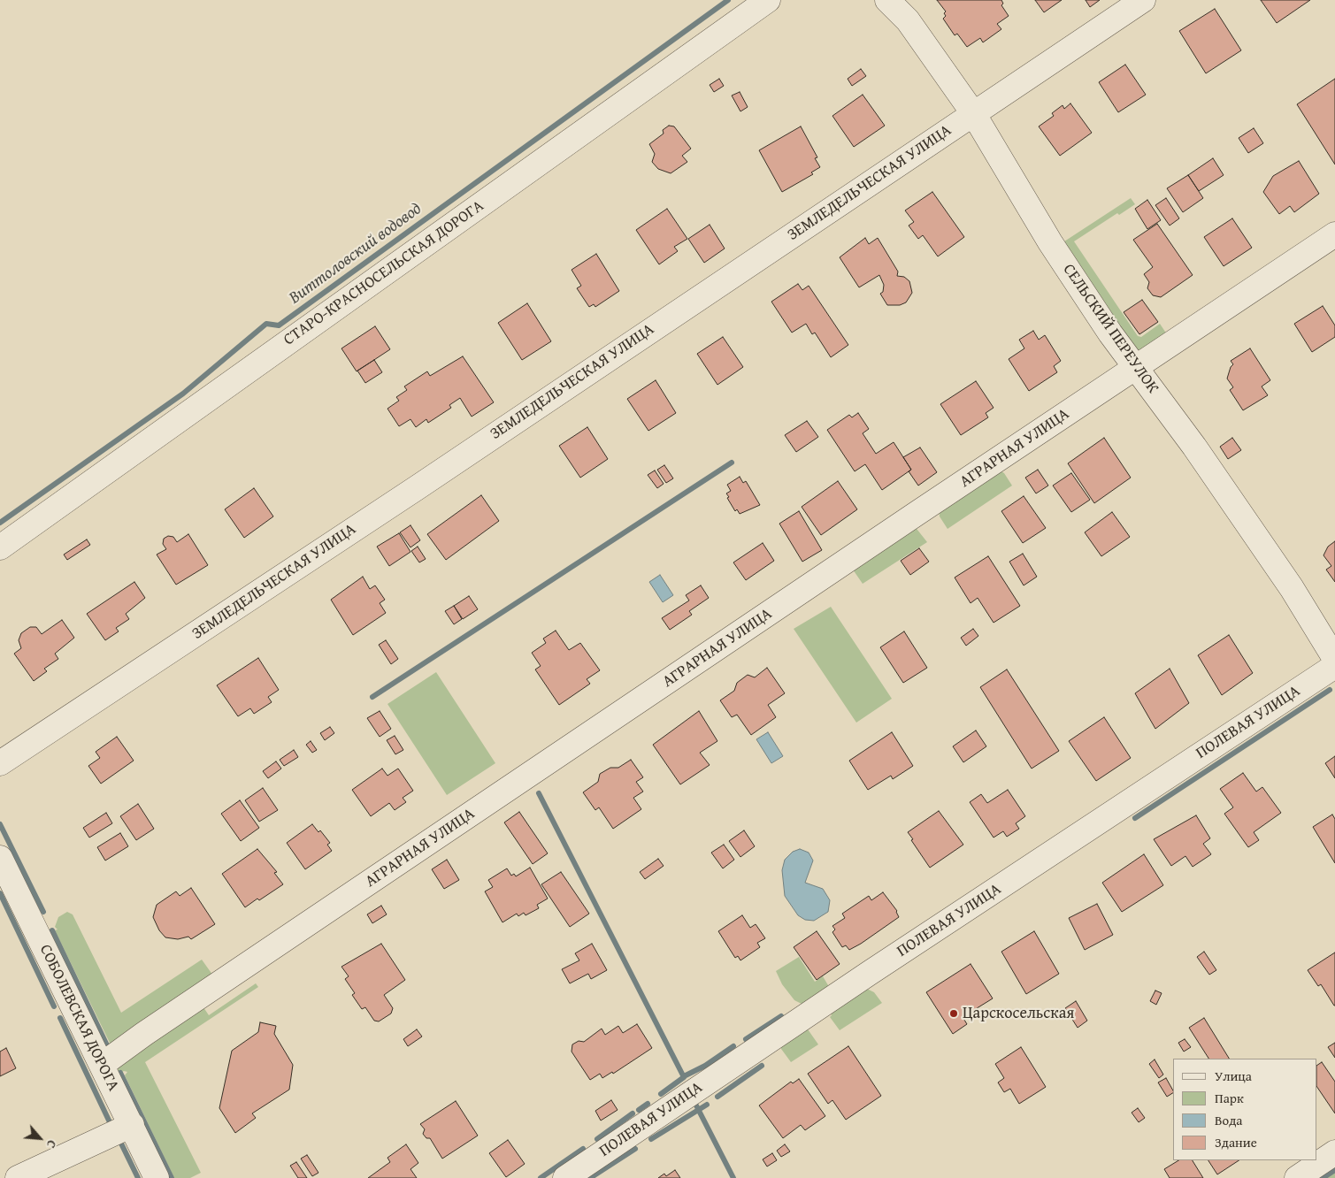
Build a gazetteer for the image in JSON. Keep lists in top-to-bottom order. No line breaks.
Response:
{"streets":{"street":["ЗЕМЛЕДЕЛЬЧЕСКАЯ УЛИЦА","СТАРО-КРАСНОСЕЛЬСКАЯ ДОРОГА","СЕЛЬСКИЙ ПЕРЕУЛОК","АГРАРНАЯ УЛИЦА","ПОЛЕВАЯ УЛИЦА","СОБОЛЕВСКАЯ ДОРОГА"]},"crossings":[["ЗЕМЛЕДЕЛЬЧЕСКАЯ УЛИЦА","СЕЛЬСКИЙ ПЕРЕУЛОК"],["СЕЛЬСКИЙ ПЕРЕУЛОК","АГРАРНАЯ УЛИЦА"],["АГРАРНАЯ УЛИЦА","СОБОЛЕВСКАЯ ДОРОГА"]],"water":["Виттоловский водовод"],"places":["Царскосельская"],"legend":["Улица","Парк","Вода","Здание"],"north":"bottom right"}
